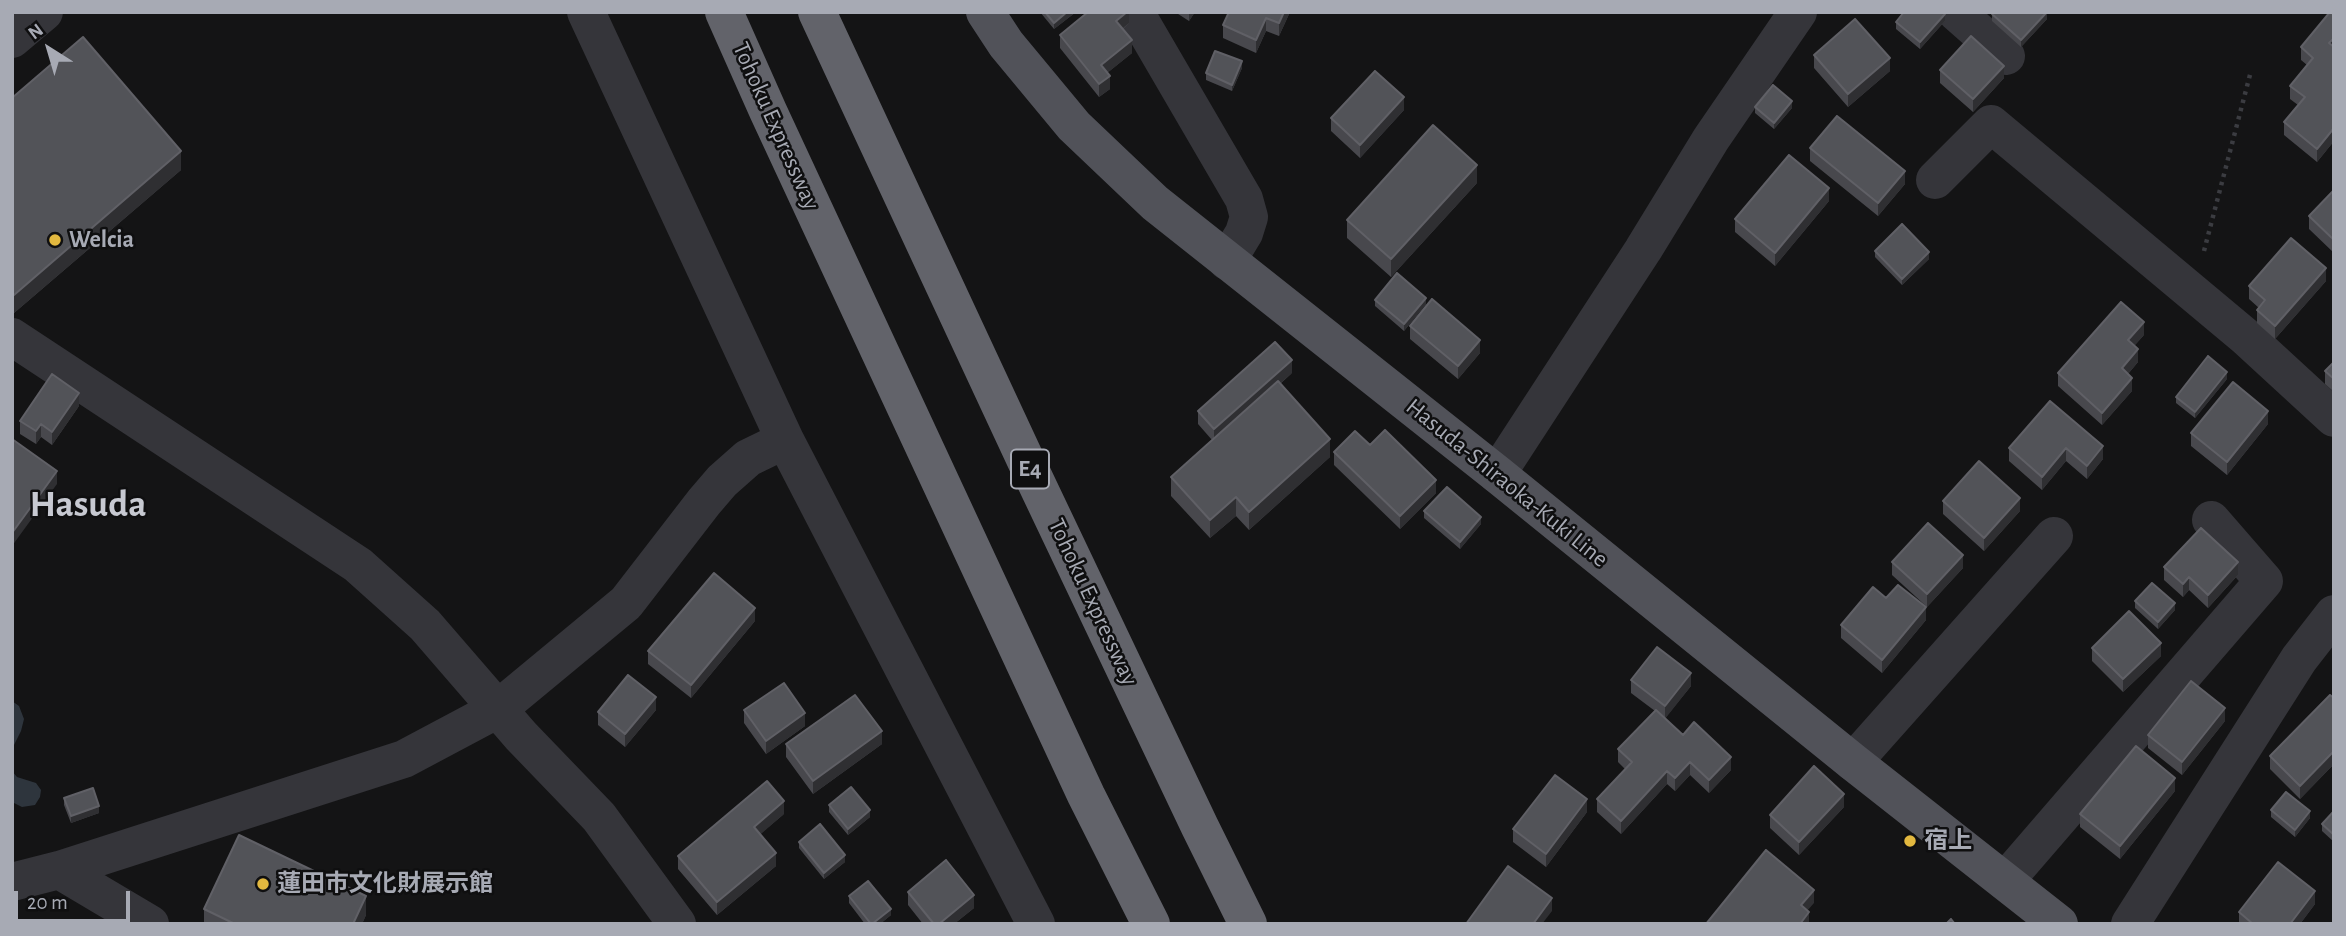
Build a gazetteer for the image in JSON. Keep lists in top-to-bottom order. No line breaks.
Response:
{"streets":{"highway":["Tohoku Expressway","E4"],"main road":["Hasuda-Shiraoka-Kuki Line"]},"districts":["Hasuda"],"places":["Welcia","宿上","蓮田市文化財展示館"],"scale_bar":"20 m","north":"top left"}
